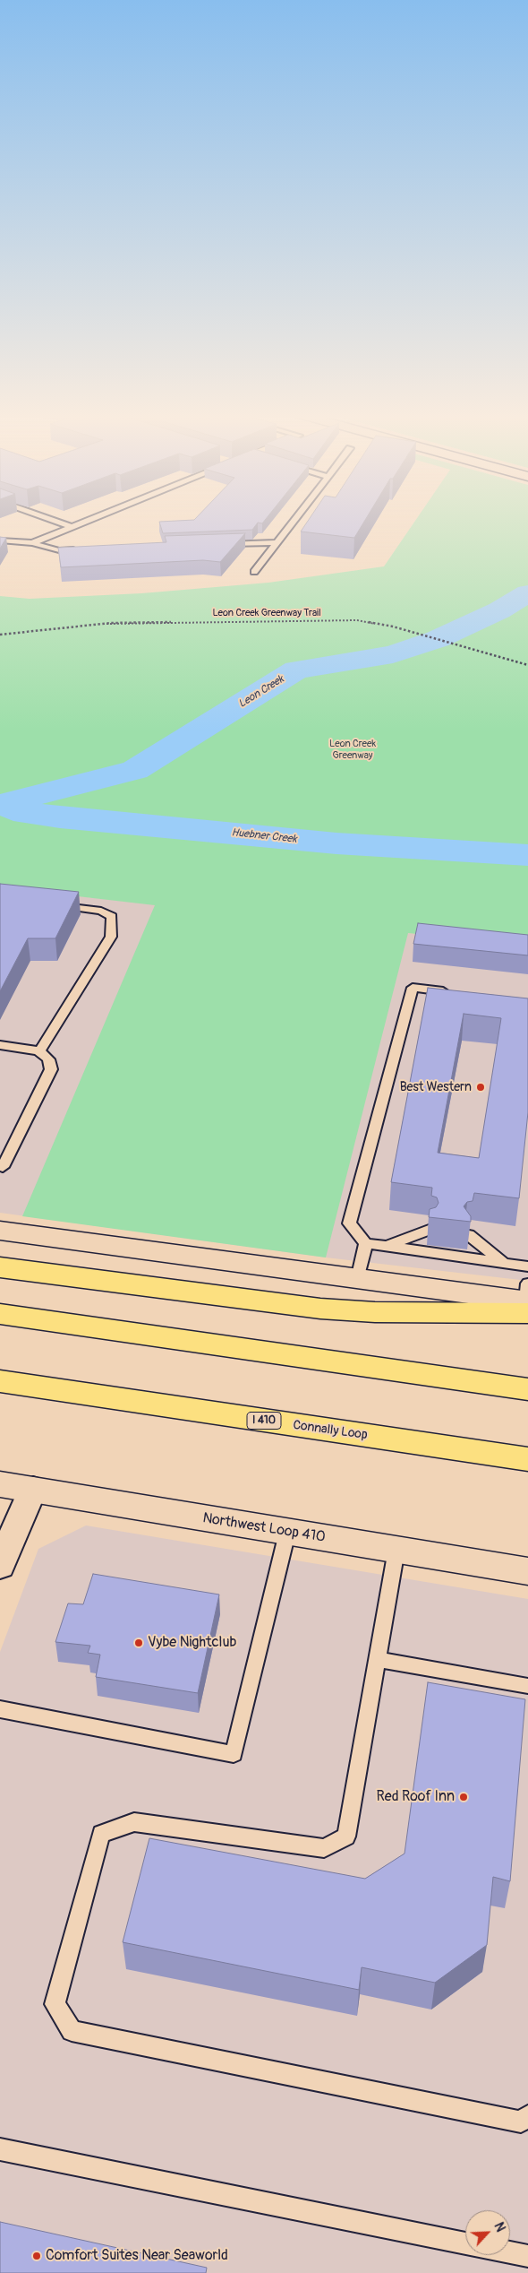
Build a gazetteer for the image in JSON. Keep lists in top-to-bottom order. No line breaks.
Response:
{"streets":{"highway":["I 410","Connally Loop"],"main road":["Northwest Loop 410"],"path":["Leon Creek Greenway Trail"]},"water":["Leon Creek","Huebner Creek"],"parks":["Leon Creek Greenway"],"places":["Best Western","Vybe Nightclub","Red Roof Inn","Comfort Suites Near Seaworld"],"north":"top right"}
